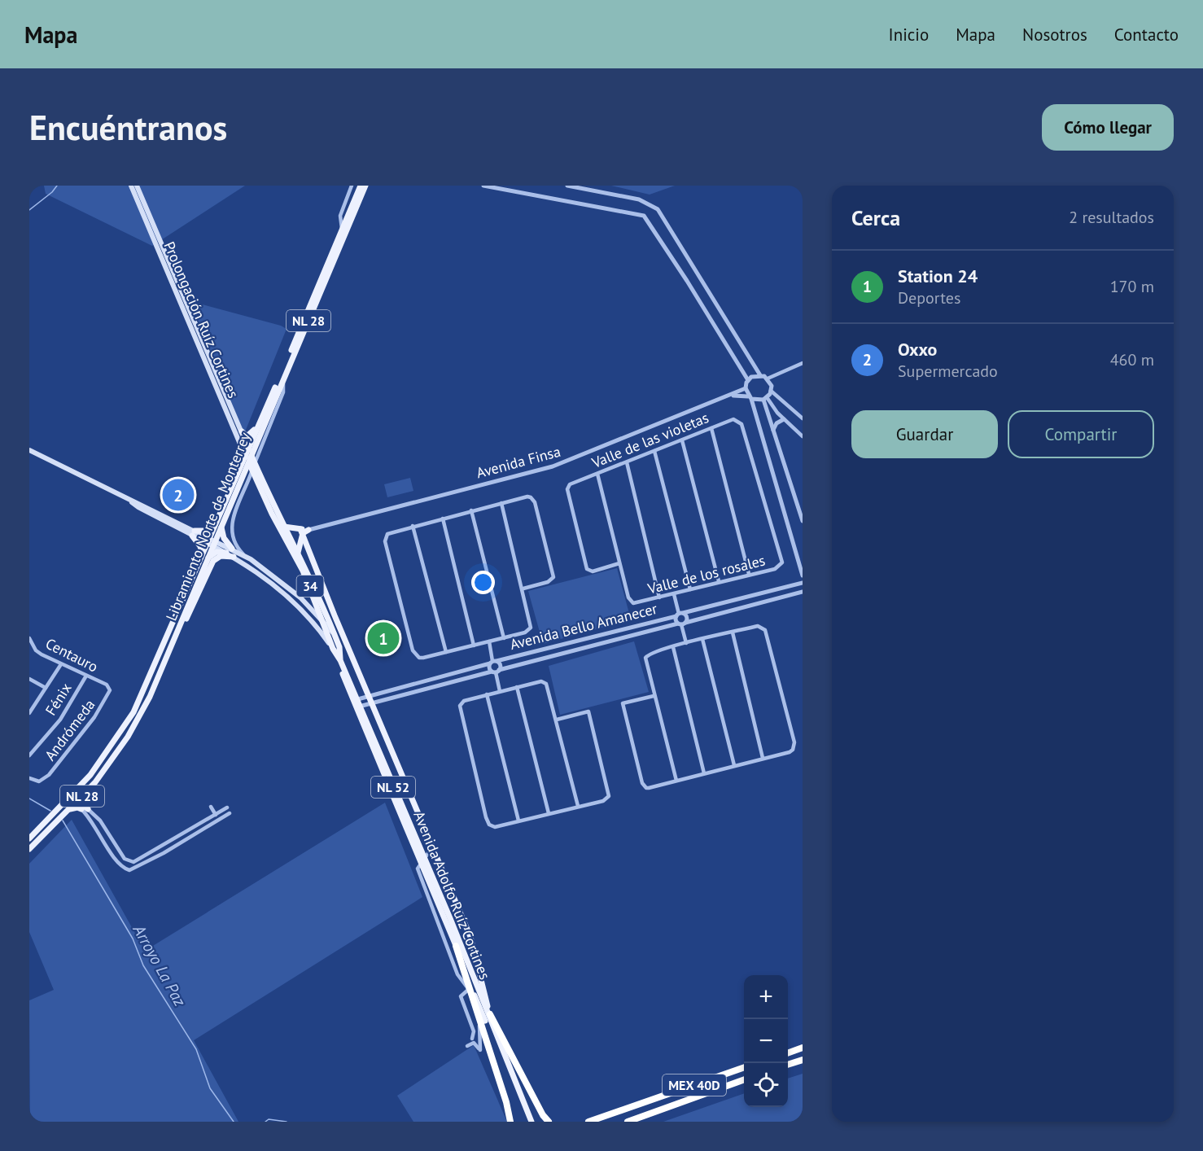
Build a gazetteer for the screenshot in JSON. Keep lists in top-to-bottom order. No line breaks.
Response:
{"streets":{"highway":["MEX 40D"],"main road":["Prolongación Ruíz Cortines","NL 28","Libramiento Norte de Monterrey","34","NL 52","Avenida Adolfo Ruíz Cortines"],"street":["Valle de las violetas","Avenida Finsa","Valle de los rosales","Avenida Bello Amanecer","Centauro","Fénix","Andrómeda"]},"crossings":[["Prolongación Ruíz Cortines","Libramiento Norte de Monterrey"],["Prolongación Ruíz Cortines","Avenida Adolfo Ruíz Cortines"],["Valle de las violetas","Valle de los rosales"],["Libramiento Norte de Monterrey","NL 52"],["Libramiento Norte de Monterrey","Avenida Adolfo Ruíz Cortines"],["Avenida Bello Amanecer","Avenida Adolfo Ruíz Cortines"],["Centauro","Fénix"],["Centauro","Andrómeda"],["NL 52","Avenida Adolfo Ruíz Cortines"]],"water":["Arroyo La Paz"],"page":{"header":"Mapa","nav":["Inicio","Mapa","Nosotros","Contacto"],"buttons":["Cómo llegar",["Guardar","Compartir"]],"title":"Encuéntranos","heading":["Cerca","2 resultados"],"list":[{"mark":"1","name":"Station 24","note":"Deportes","value":"170 m"},{"mark":"2","name":"Oxxo","note":"Supermercado","value":"460 m"}],"pins":["2","1"],"map_buttons":["+","−"]}}
